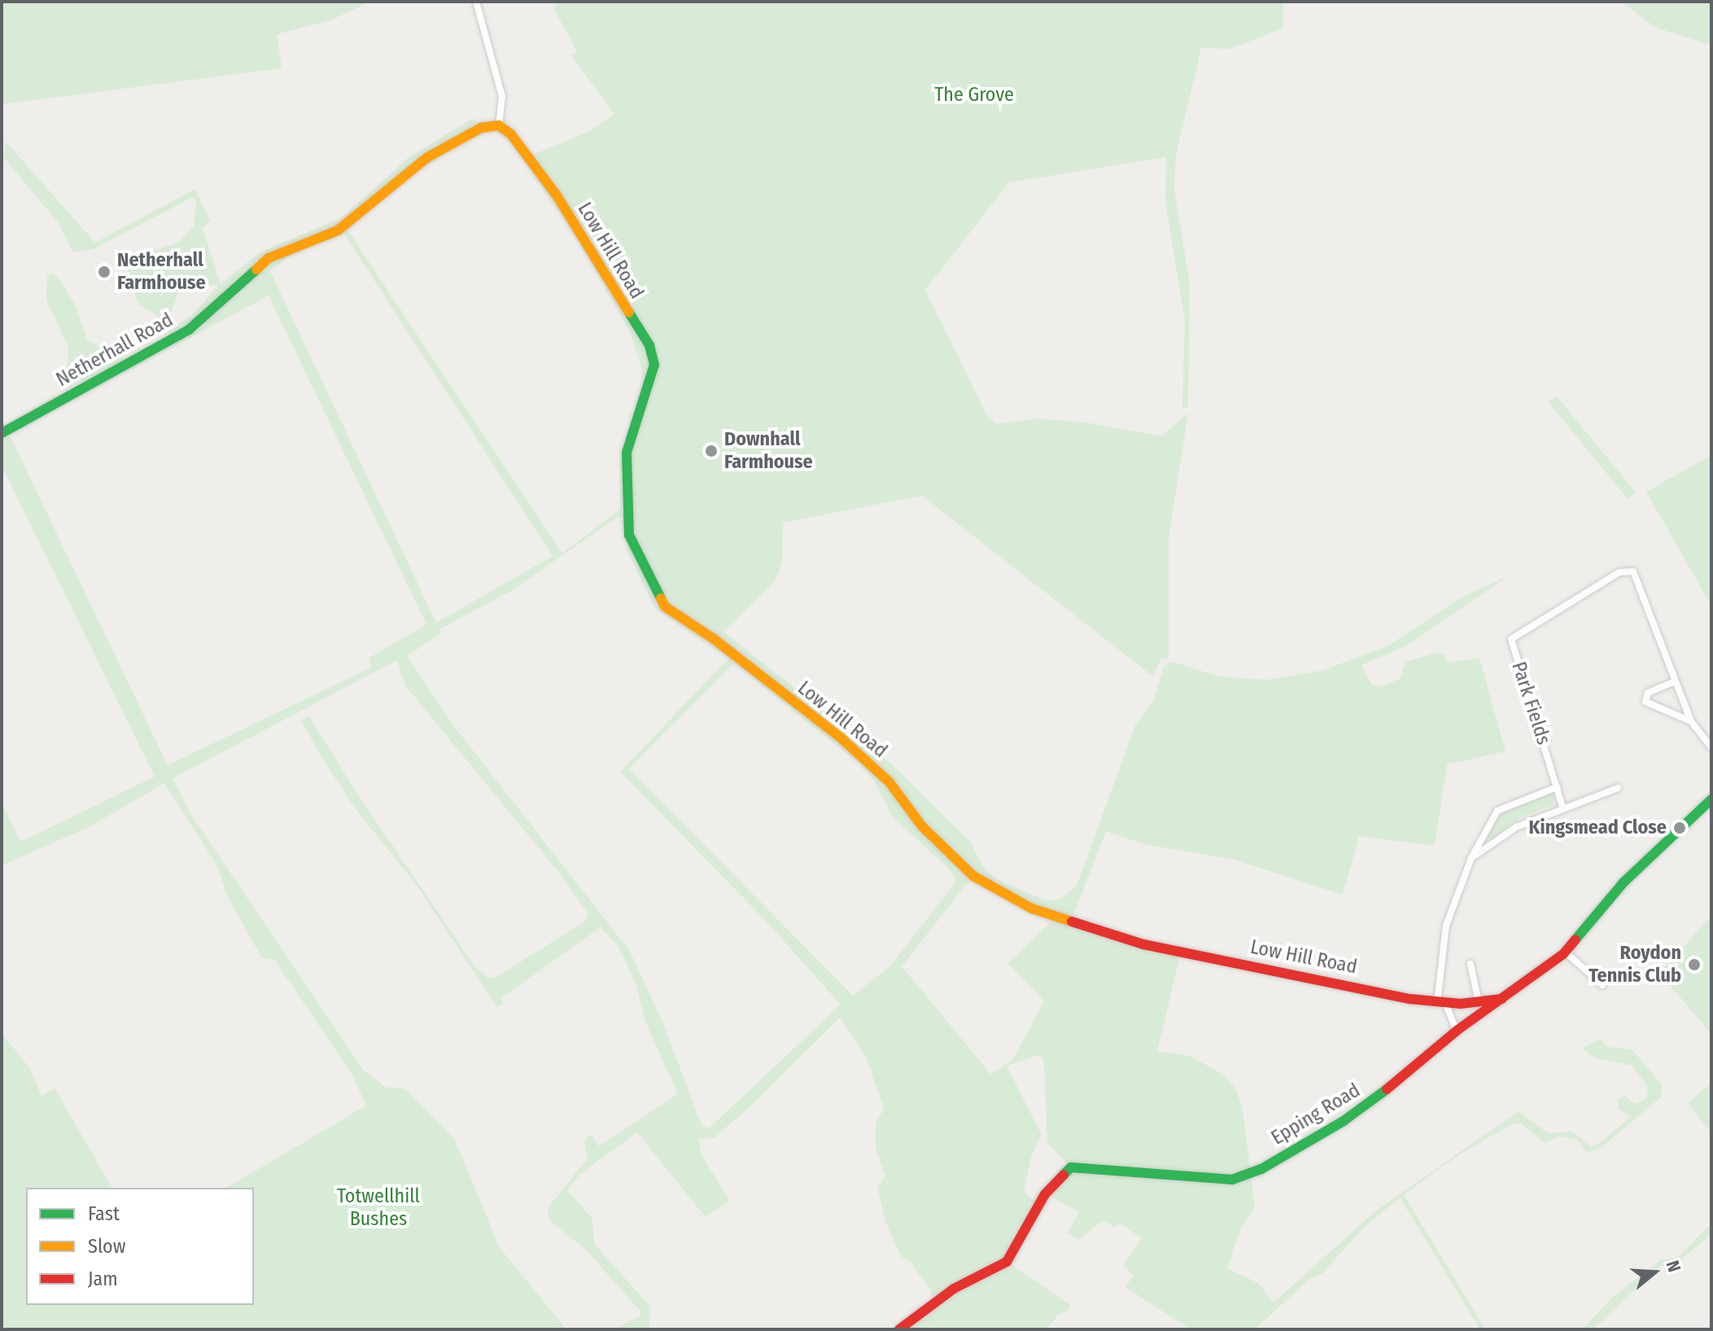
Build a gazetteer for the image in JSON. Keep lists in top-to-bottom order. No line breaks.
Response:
{"streets":{"street":["Low Hill Road","Netherhall Road","Park Fields","Epping Road"]},"crossings":[["Low Hill Road","Netherhall Road"],["Low Hill Road","Epping Road"]],"parks":["The Grove","Totwellhill Bushes"],"places":["Netherhall Farmhouse","Downhall Farmhouse","Kingsmead Close","Roydon Tennis Club"],"legend":["Fast","Slow","Jam"],"north":"right"}
